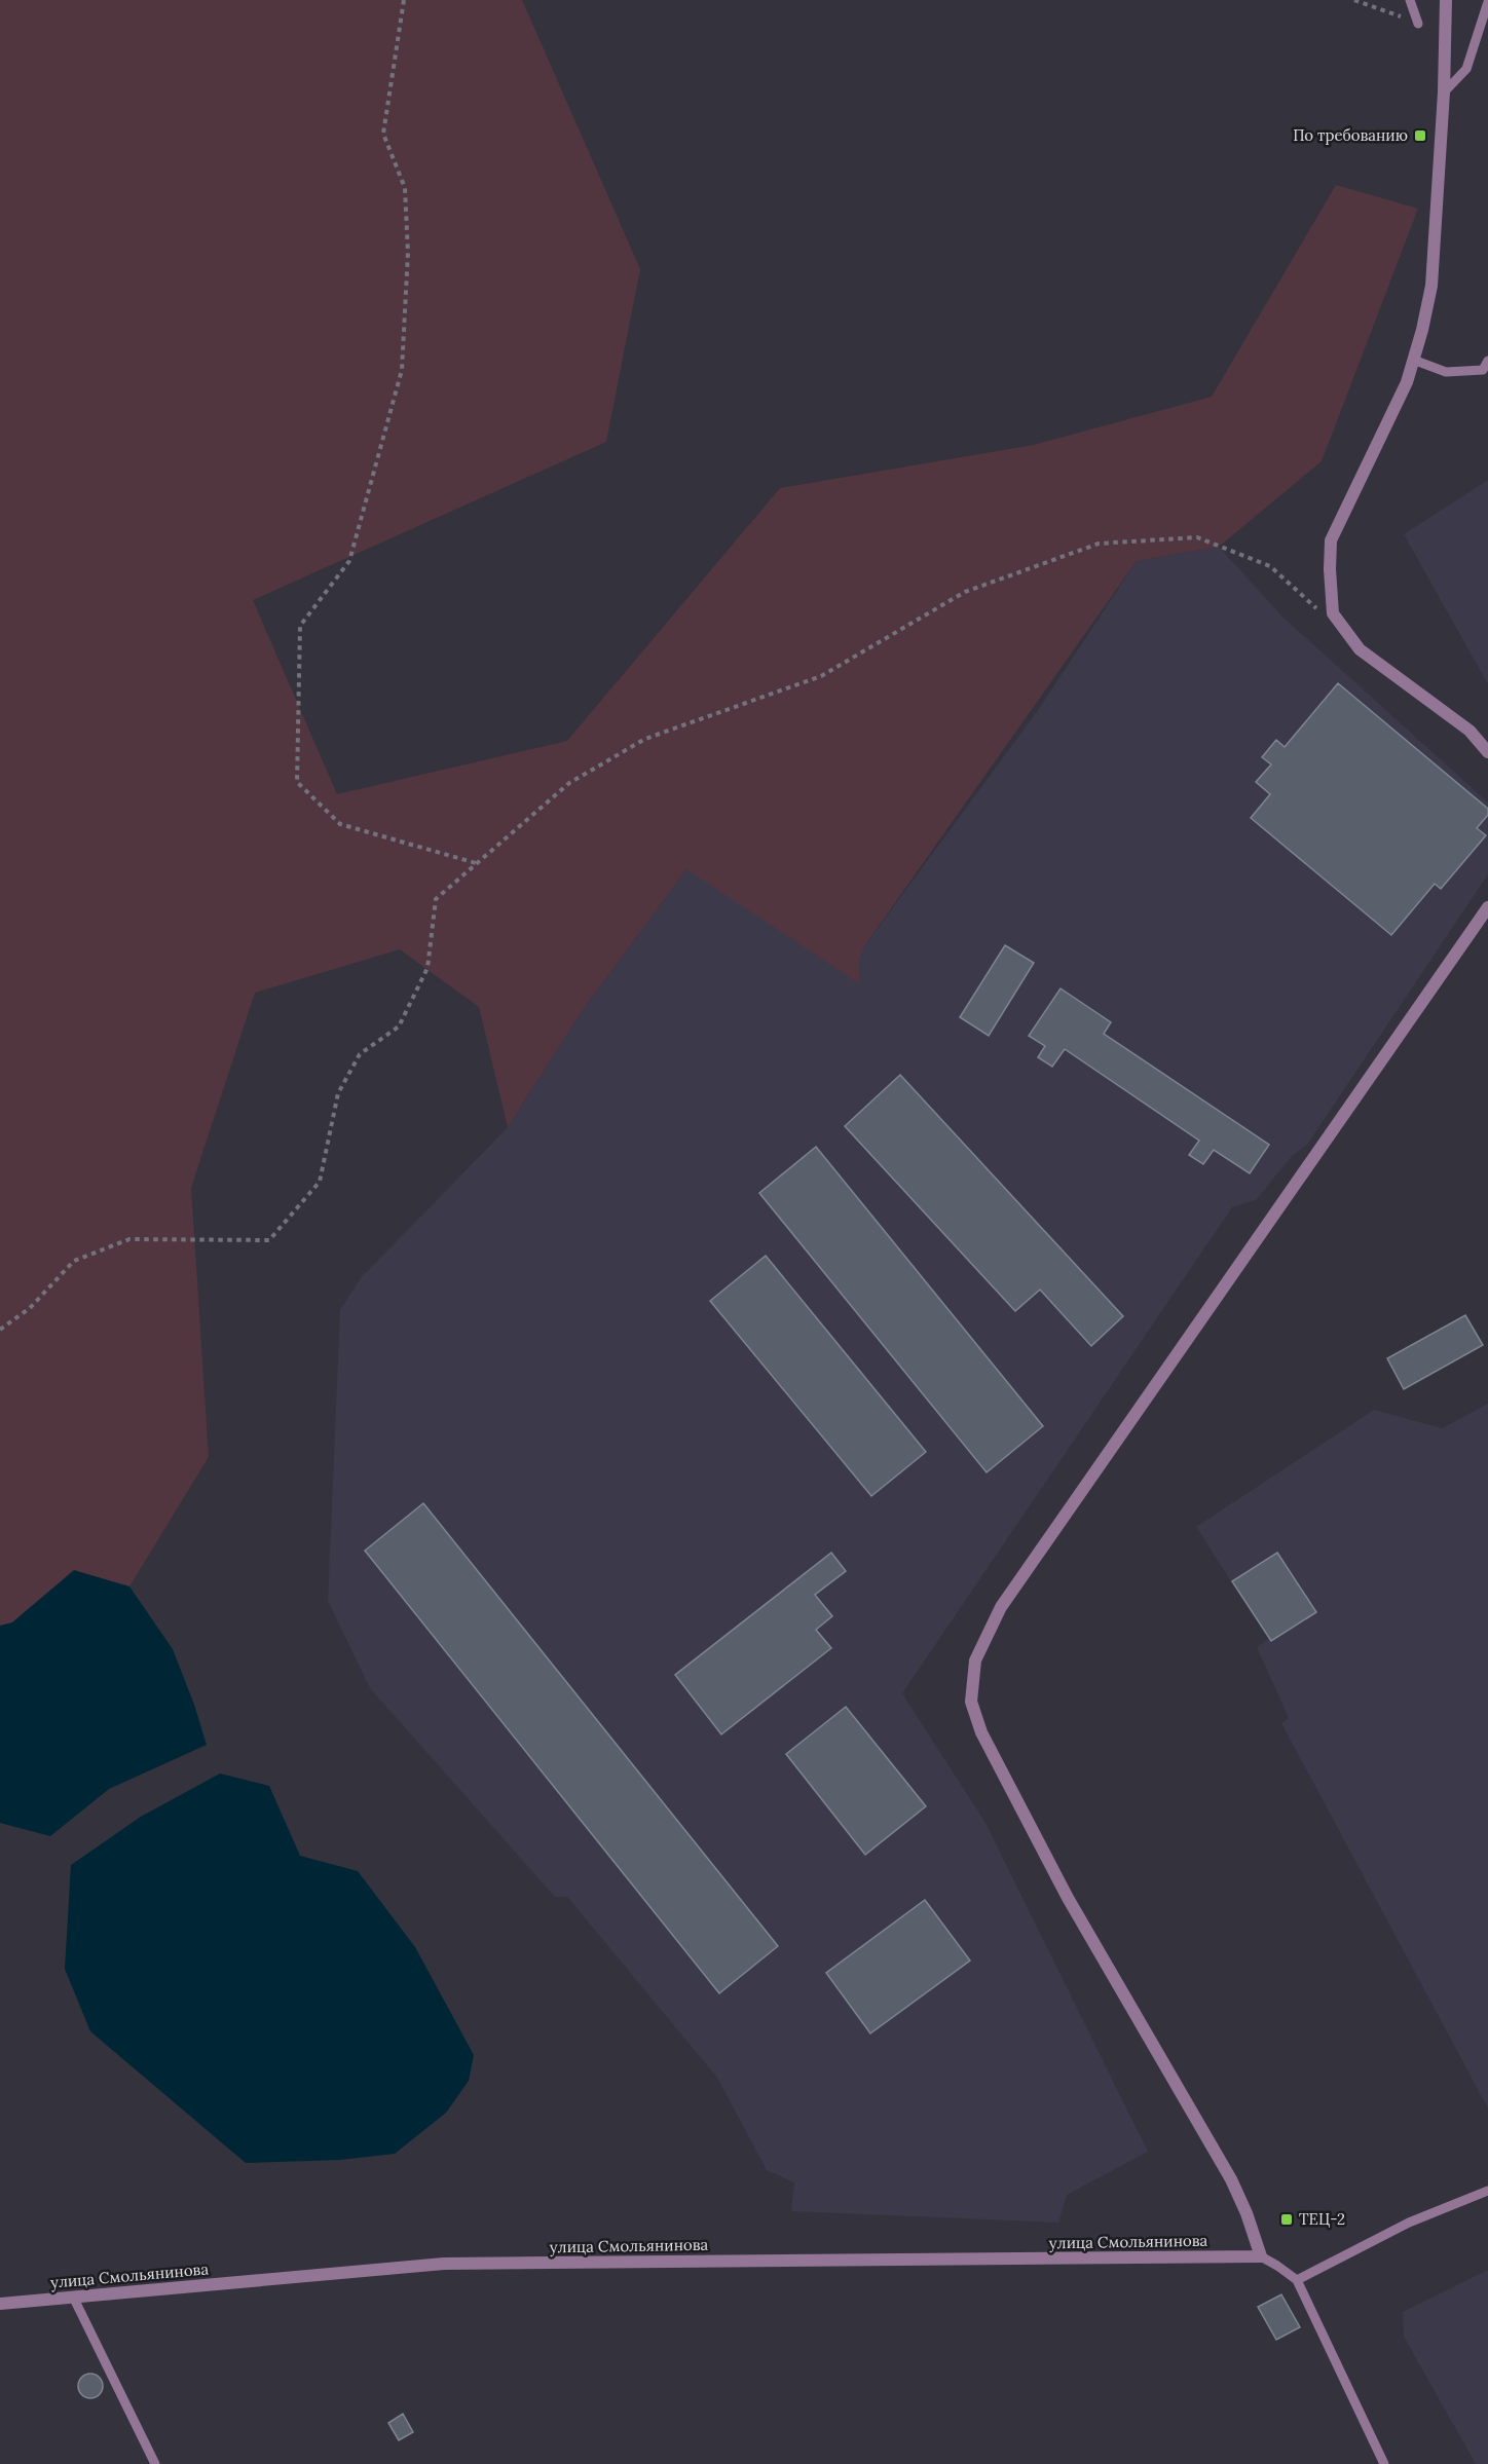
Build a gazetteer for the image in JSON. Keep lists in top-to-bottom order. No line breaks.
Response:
{"streets":{"street":["улица Смольянинова"]},"places":{"transit":["По требованию","ТЕЦ-2"]}}
